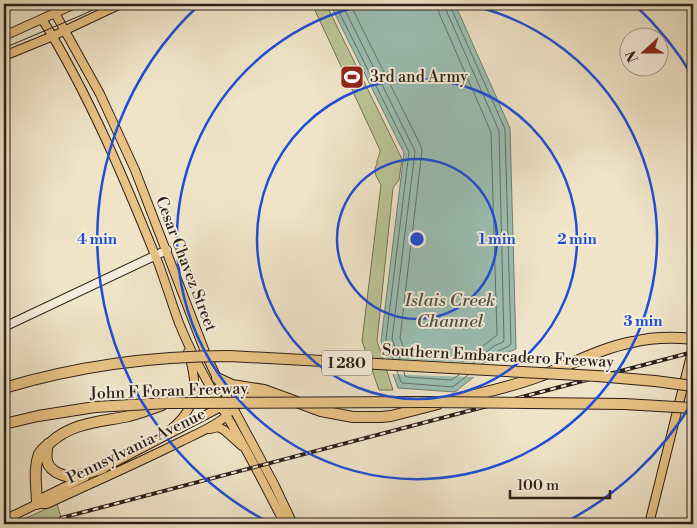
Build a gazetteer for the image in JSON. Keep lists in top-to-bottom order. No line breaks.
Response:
{"streets":{"highway":["Southern Embarcadero Freeway","I 280","John F Foran Freeway"],"main road":["Cesar Chavez Street","Pennsylvania Avenue"]},"crossings":[["Cesar Chavez Street","Pennsylvania Avenue"]],"water":["Islais Creek Channel"],"places":{"sports":["3rd and Army"]},"scale_bar":"100 m","north":"left","rings":["1 min","2 min","4 min","3 min"]}
